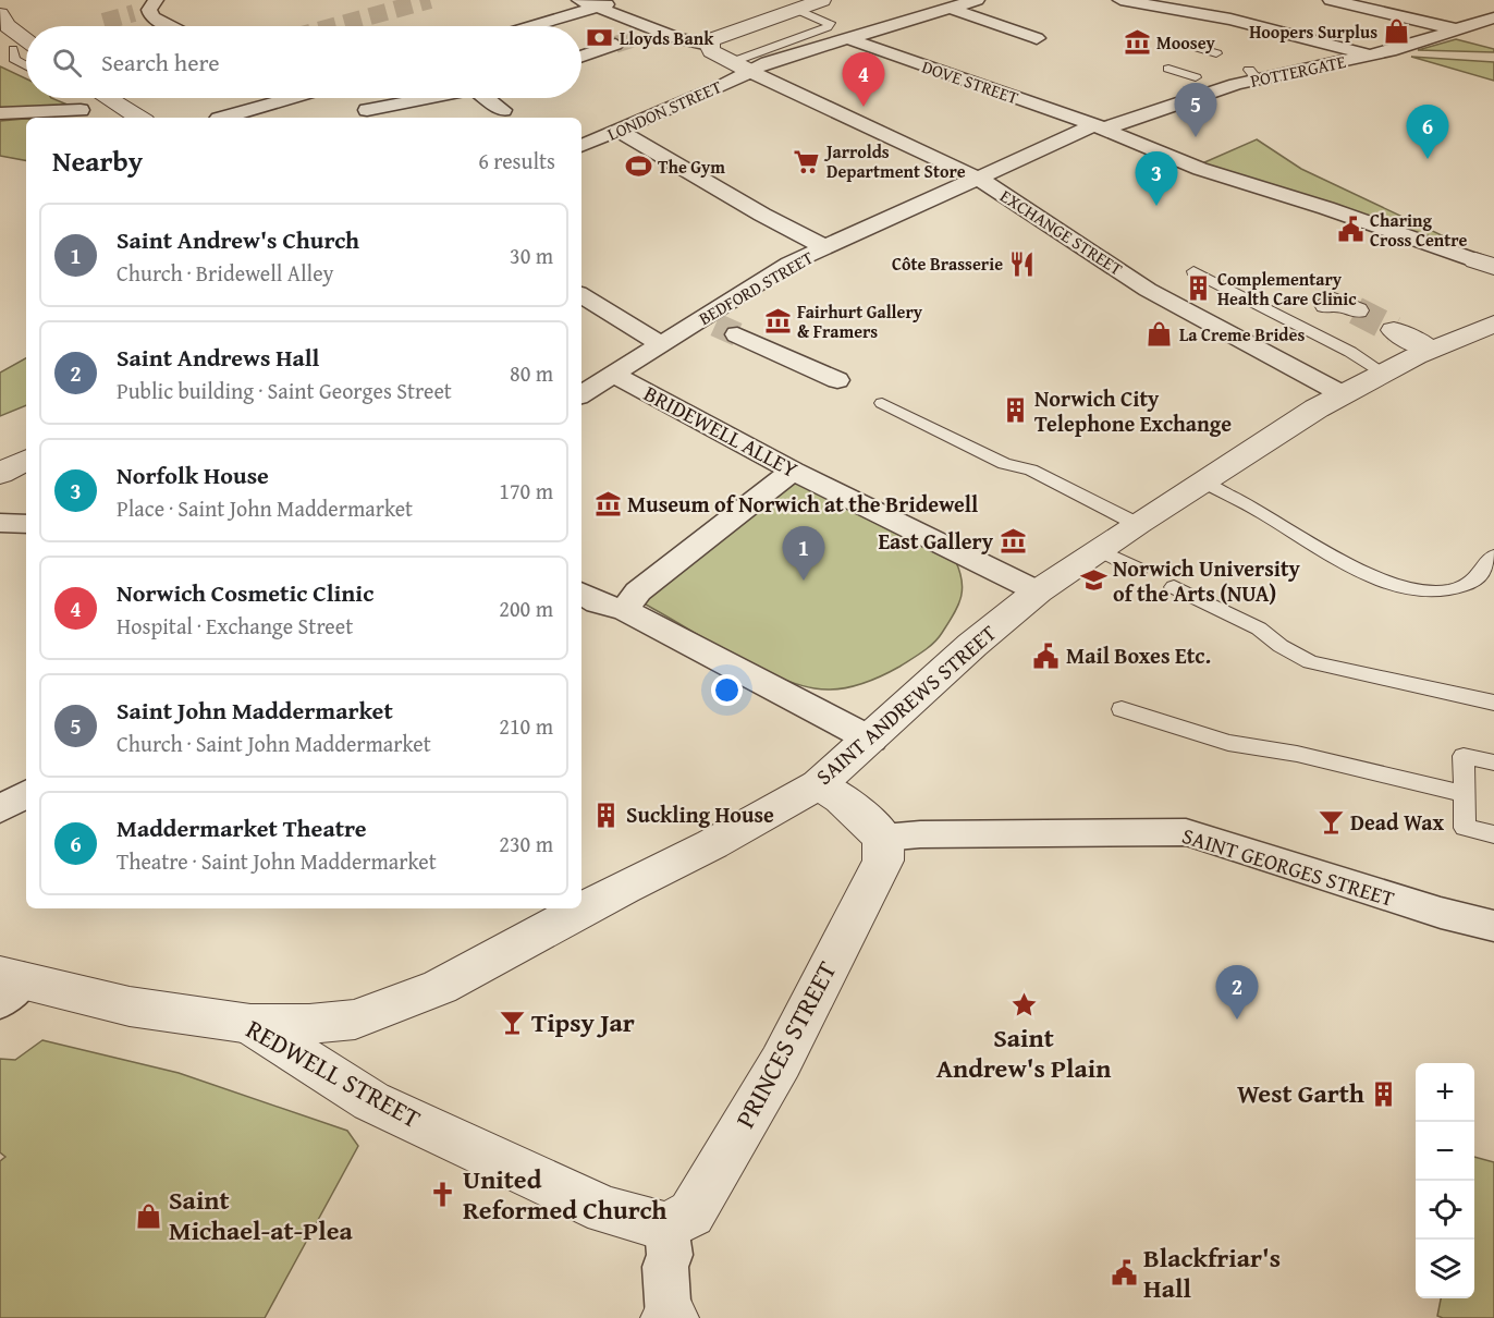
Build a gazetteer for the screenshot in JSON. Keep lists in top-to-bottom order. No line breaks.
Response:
{"streets":{"street":["POTTERGATE","DOVE STREET","LONDON STREET","EXCHANGE STREET","BEDFORD STREET","BRIDEWELL ALLEY","SAINT ANDREWS STREET","SAINT GEORGES STREET","PRINCES STREET","REDWELL STREET"]},"crossings":[["POTTERGATE","DOVE STREET"],["POTTERGATE","BEDFORD STREET"],["DOVE STREET","LONDON STREET"],["DOVE STREET","BEDFORD STREET"],["LONDON STREET","EXCHANGE STREET"],["EXCHANGE STREET","BEDFORD STREET"],["EXCHANGE STREET","SAINT ANDREWS STREET"],["BEDFORD STREET","BRIDEWELL ALLEY"],["BRIDEWELL ALLEY","SAINT ANDREWS STREET"],["SAINT ANDREWS STREET","REDWELL STREET"],["SAINT GEORGES STREET","PRINCES STREET"],["PRINCES STREET","REDWELL STREET"]],"places":{"shop":["Hoopers Surplus","La Creme Brides","Saint Michael-at-Plea"],"bank":["Lloyds Bank"],"museum":["Moosey","Fairhurt Gallery & Framers","Museum of Norwich at the Bridewell","East Gallery"],"supermarket":["Jarrolds Department Store"],"sports":["The Gym"],"public building":["Charing Cross Centre","Mail Boxes Etc.","Blackfriar's Hall"],"restaurant":["Côte Brasserie"],"building":["Complementary Health Care Clinic","Norwich City Telephone Exchange","Suckling House","West Garth"],"school or university":["Norwich University of the Arts (NUA)"],"bar":["Dead Wax","Tipsy Jar"],"place":["Saint Andrew's Plain"],"church":["United Reformed Church"]},"page":{"search":"Search here","pins":["4","5","6","3","1","2"],"heading":["Nearby","6 results"],"list":[{"mark":"1","name":"Saint Andrew's Church","note":"Church · Bridewell Alley","value":"30 m"},{"mark":"2","name":"Saint Andrews Hall","note":"Public building · Saint Georges Street","value":"80 m"},{"mark":"3","name":"Norfolk House","note":"Place · Saint John Maddermarket","value":"170 m"},{"mark":"4","name":"Norwich Cosmetic Clinic","note":"Hospital · Exchange Street","value":"200 m"},{"mark":"5","name":"Saint John Maddermarket","note":"Church · Saint John Maddermarket","value":"210 m"},{"mark":"6","name":"Maddermarket Theatre","note":"Theatre · Saint John Maddermarket","value":"230 m"}],"map_buttons":["+","−"]}}
